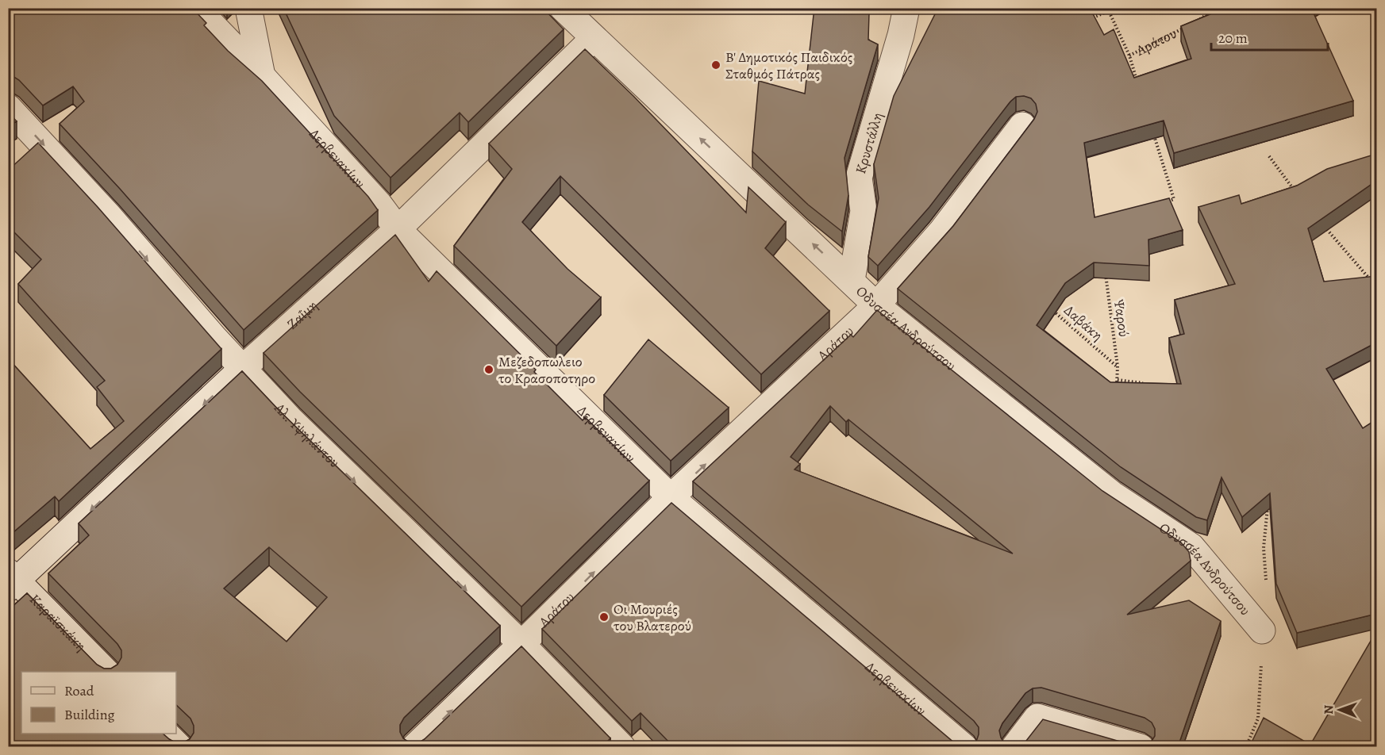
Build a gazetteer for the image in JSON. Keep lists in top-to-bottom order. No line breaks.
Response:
{"streets":{"street":["Αράτου","Κρυστάλλη","Δερβενακίων","Ζαΐμη","Οδυσσέα Ανδρούτσου","Αλ. Υψηλάντου","Καραϊσκάκη"],"path":["Ψαρού","Δαβάκη"]},"crossings":[["Αράτου","Δερβενακίων"],["Αράτου","Οδυσσέα Ανδρούτσου"],["Αράτου","Αλ. Υψηλάντου"],["Κρυστάλλη","Οδυσσέα Ανδρούτσου"],["Δερβενακίων","Ζαΐμη"],["Ζαΐμη","Οδυσσέα Ανδρούτσου"],["Ζαΐμη","Αλ. Υψηλάντου"],["Ζαΐμη","Καραϊσκάκη"],["Ψαρού","Δαβάκη"]],"one_way":["Αράτου","Ζαΐμη","Οδυσσέα Ανδρούτσου","Αλ. Υψηλάντου"],"places":["Β' Δημοτικός Παιδικός Σταθμός Πάτρας","Μεζεδοπωλειο το Κρασοποτηρο","Οι Μουριές του Βλατερού"],"legend":["Road","Building"],"scale_bar":"20 m","north":"left"}
